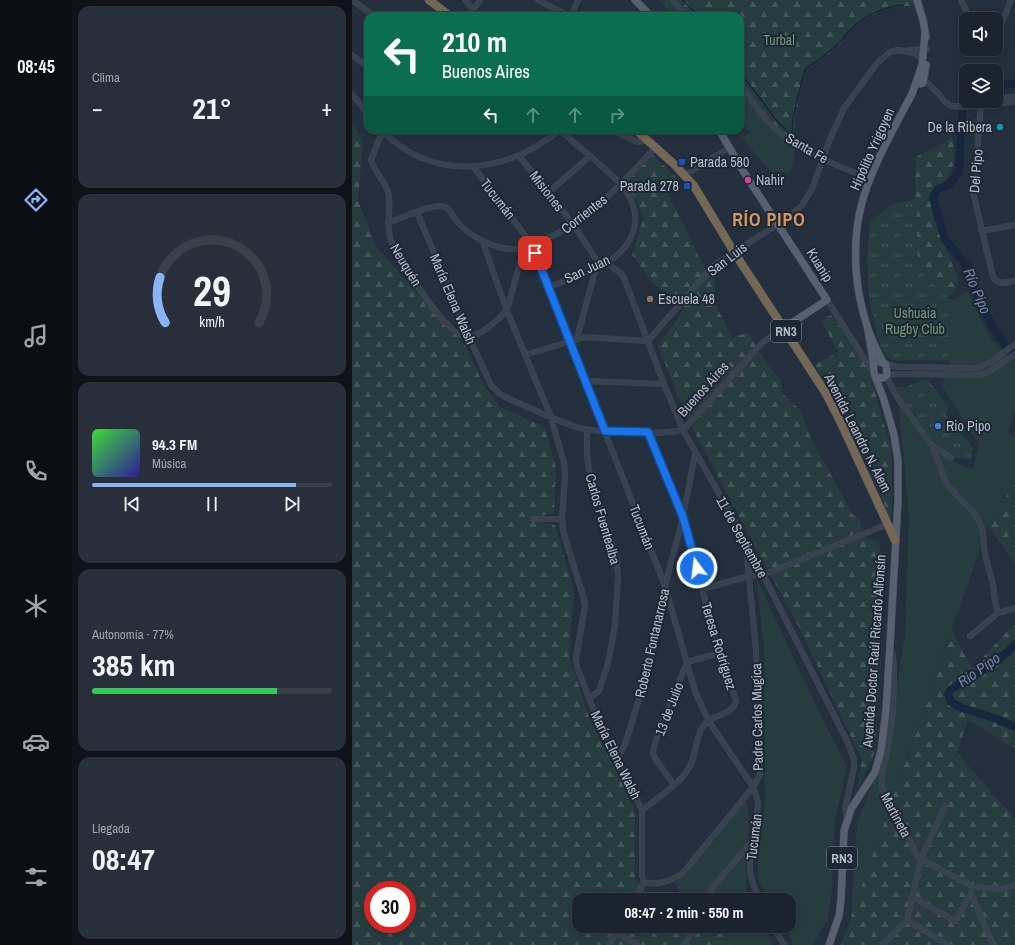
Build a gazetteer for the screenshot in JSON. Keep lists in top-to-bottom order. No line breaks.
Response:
{"streets":{"highway":["RN3","Avenida Leandro N. Alem"],"main road":["Hipólito Yrigoyen","Kuanip","Buenos Aires","Avenida Doctor Raúl Ricardo Alfonsín"],"street":["Santa Fe","Del Pipo","Misiones","Tucumán","Corrientes","San Luis","Neuquén","San Juan","María Elena Walsh","Carlos Fuentealba","11 de Septiembre","Roberto Fontanarrosa","Teresa Rodríguez","13 de Julio","Padre Carlos Mugica","Martineta"]},"crossings":[["Santa Fe","Hipólito Yrigoyen"],["Santa Fe","San Luis"],["Hipólito Yrigoyen","San Luis"],["Hipólito Yrigoyen","Kuanip"],["Hipólito Yrigoyen","Avenida Leandro N. Alem"],["Hipólito Yrigoyen","Avenida Doctor Raúl Ricardo Alfonsín"],["Misiones","Corrientes"],["Misiones","San Juan"],["Misiones","11 de Septiembre"],["Tucumán","Corrientes"],["Tucumán","San Juan"],["Tucumán","Buenos Aires"],["Tucumán","Roberto Fontanarrosa"],["Tucumán","Teresa Rodríguez"],["Tucumán","13 de Julio"],["Tucumán","Padre Carlos Mugica"],["Corrientes","San Juan"],["Corrientes","María Elena Walsh"],["Corrientes","Avenida Leandro N. Alem"],["San Luis","Kuanip"],["San Luis","Avenida Leandro N. Alem"],["San Luis","11 de Septiembre"],["Neuquén","María Elena Walsh"],["Kuanip","Buenos Aires"],["San Juan","11 de Septiembre"],["María Elena Walsh","Buenos Aires"],["María Elena Walsh","Carlos Fuentealba"],["María Elena Walsh","Roberto Fontanarrosa"],["María Elena Walsh","Padre Carlos Mugica"],["Buenos Aires","Avenida Leandro N. Alem"],["Buenos Aires","Carlos Fuentealba"],["Buenos Aires","11 de Septiembre"],["Buenos Aires","Teresa Rodríguez"],["Avenida Leandro N. Alem","Avenida Doctor Raúl Ricardo Alfonsín"],["11 de Septiembre","Roberto Fontanarrosa"],["11 de Septiembre","Avenida Doctor Raúl Ricardo Alfonsín"],["11 de Septiembre","Padre Carlos Mugica"],["Roberto Fontanarrosa","Teresa Rodríguez"],["Avenida Doctor Raúl Ricardo Alfonsín","Martineta"]],"districts":["RÍO PIPO"],"water":["Río Pipo"],"parks":["Turbal","Ushuaia Rugby Club"],"places":{"other":["De la Ribera","Nahir","Escuela 48","Rio Pipo"],"transit":["Parada 580","Parada 278"]},"page":{"tabs":"08:45","tile":["Clima",["Autonomía · 77%","385 km"],["Llegada","08:47"]],"turn":["210 m","Buenos Aires"],"heat":["−","21°","+"],"song":["94.3 FM","Música"],"limit":"30","trip":"08:47 · 2 min · 550 m","gauge":["29","km/h"]}}
